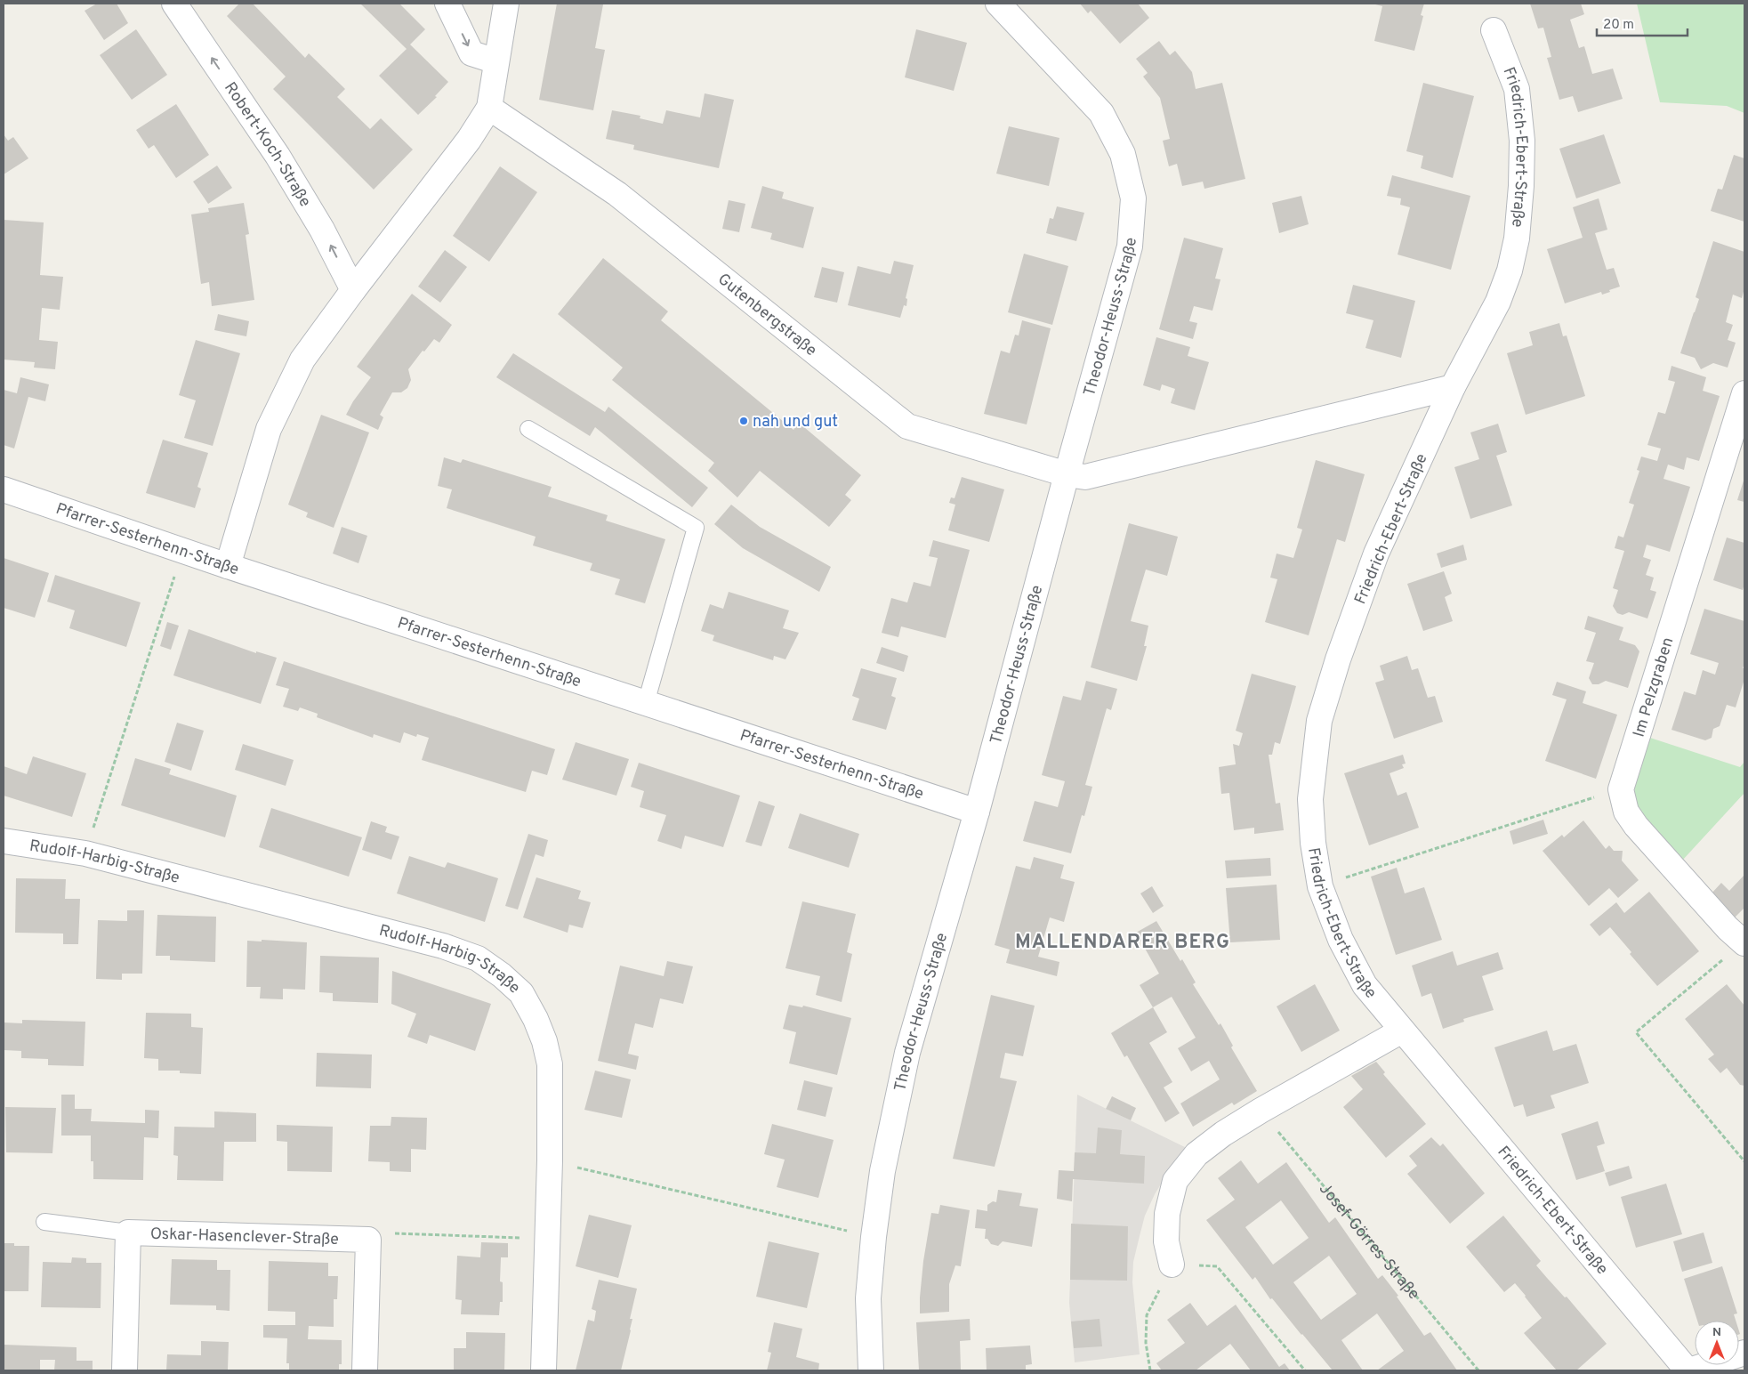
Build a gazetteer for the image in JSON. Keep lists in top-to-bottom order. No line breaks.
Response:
{"streets":{"street":["Robert-Koch-Straße","Friedrich-Ebert-Straße","Gutenbergstraße","Theodor-Heuss-Straße","Pfarrer-Sesterhenn-Straße","Im Pelzgraben","Rudolf-Harbig-Straße","Oskar-Hasenclever-Straße"],"path":["Josef-Görres-Straße"]},"crossings":[["Gutenbergstraße","Theodor-Heuss-Straße"],["Theodor-Heuss-Straße","Pfarrer-Sesterhenn-Straße"]],"one_way":["Robert-Koch-Straße"],"districts":["MALLENDARER BERG"],"places":["nah und gut"],"scale_bar":"20 m","north":"top"}
